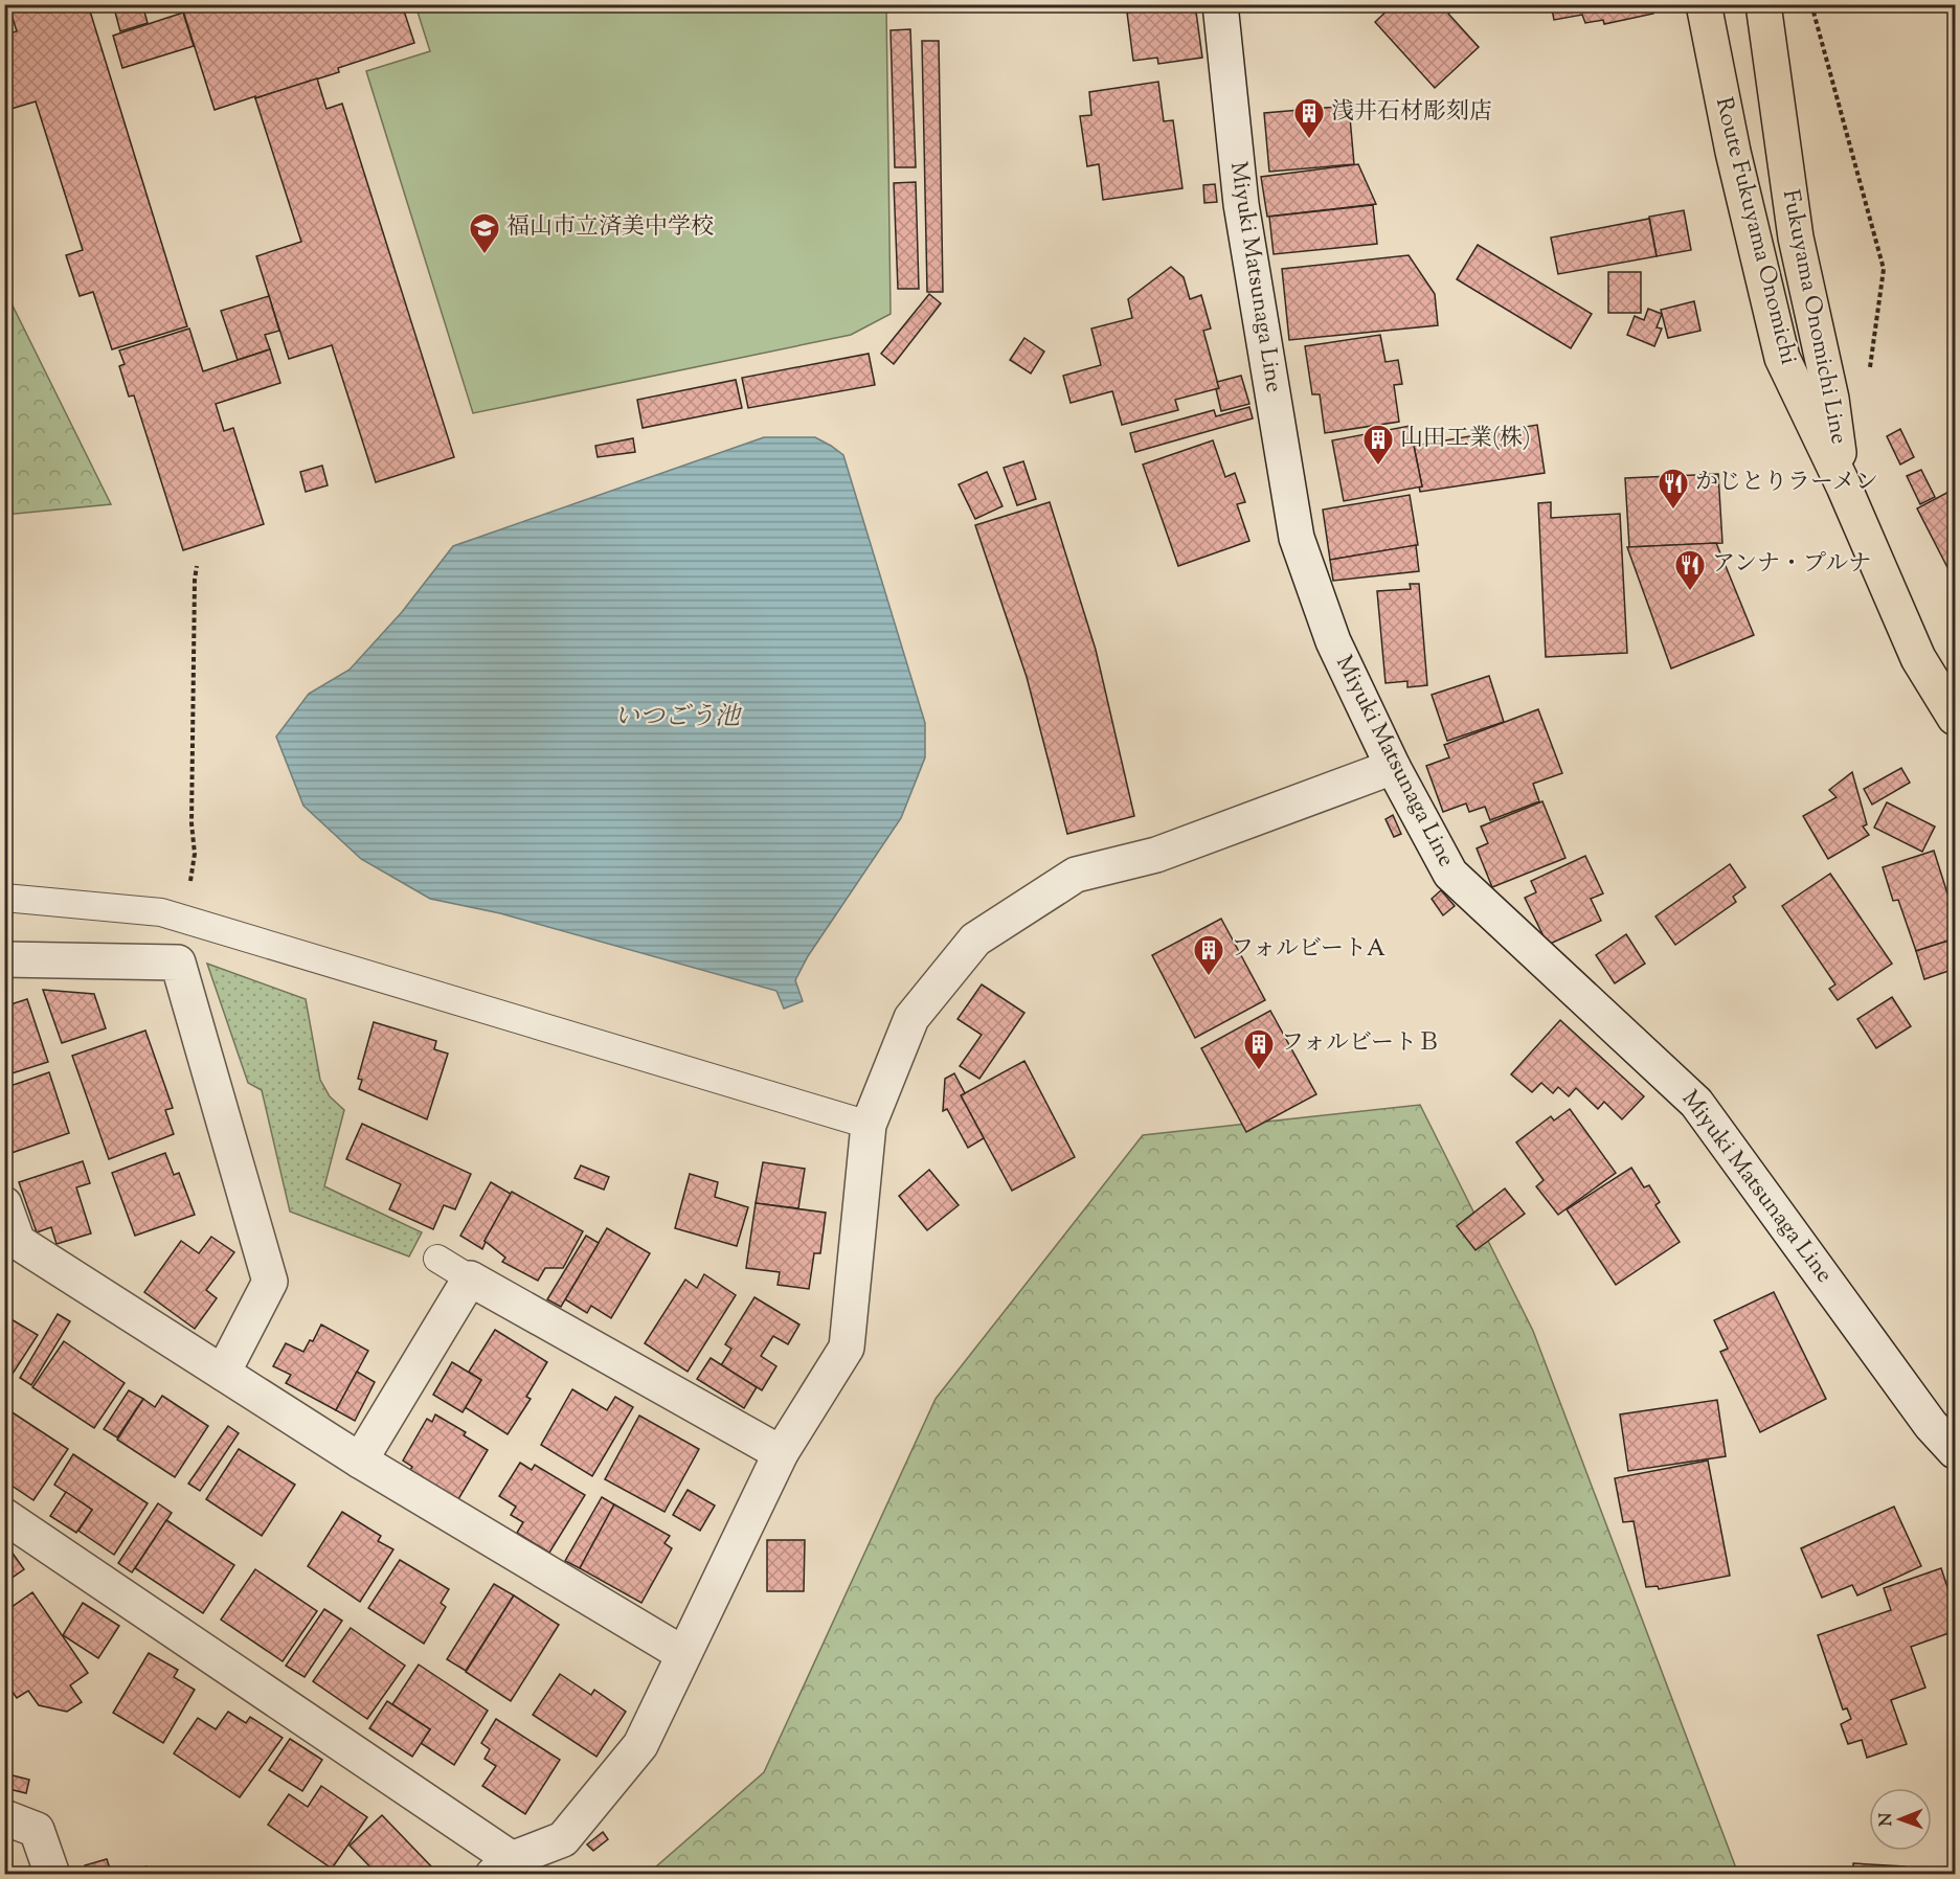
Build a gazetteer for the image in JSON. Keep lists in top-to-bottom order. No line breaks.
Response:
{"streets":{"main road":["Route Fukuyama Onomichi","Fukuyama Onomichi Line"],"street":["Miyuki Matsunaga Line"]},"crossings":[["Route Fukuyama Onomichi","Fukuyama Onomichi Line"]],"water":["いつごう池"],"places":{"building":["浅井石材彫刻店","山田工業(株)","フォルビートA","フォルビートＢ"],"school or university":["福山市立済美中学校"],"restaurant":["かじとりラーメン","アンナ・プルナ"]},"north":"left"}
